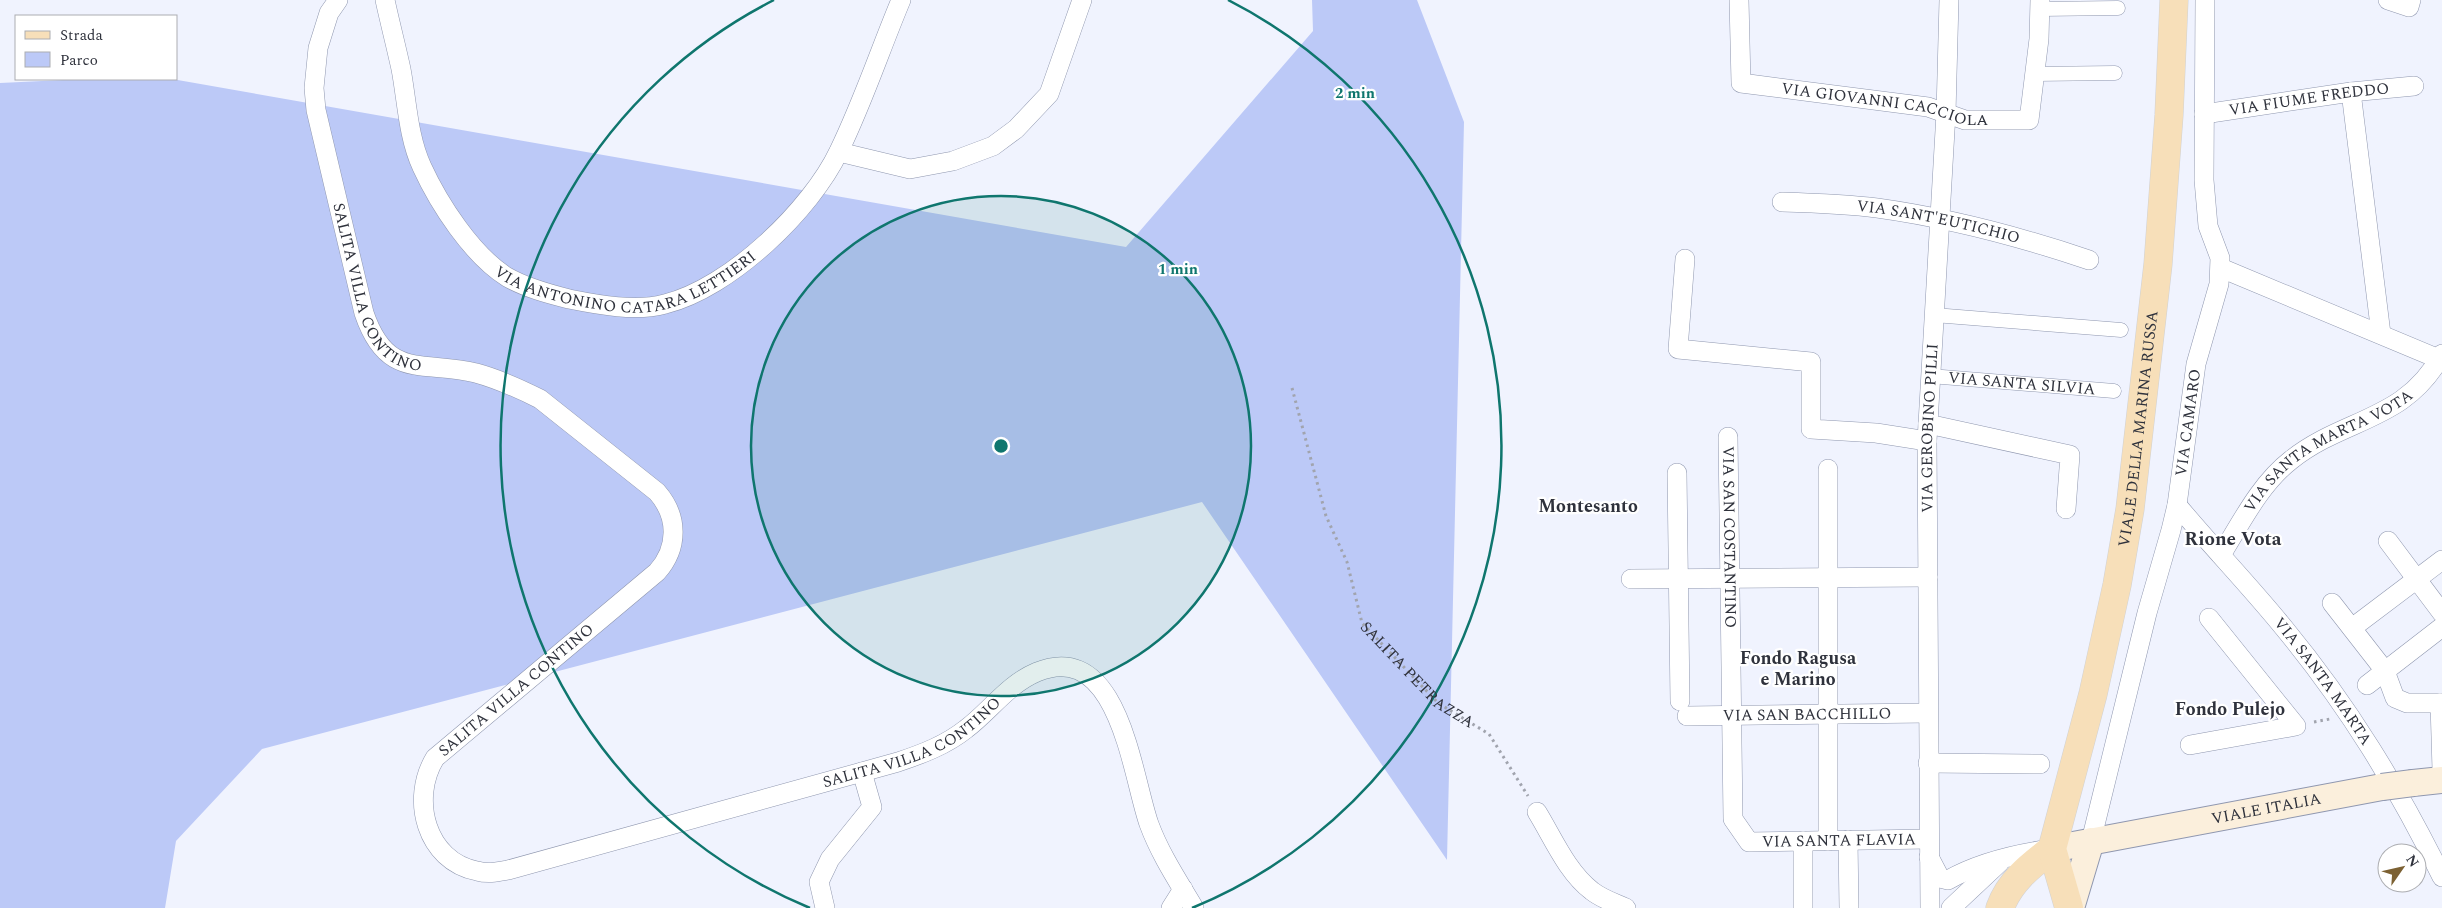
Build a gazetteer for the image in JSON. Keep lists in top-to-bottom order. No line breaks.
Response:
{"streets":{"main road":["VIALE DELLA MARINA RUSSA","VIALE ITALIA"],"street":["VIA FIUME FREDDO","VIA GIOVANNI CACCIOLA","VIA SANT'EUTICHIO","VIA ANTONINO CATARA LETTIERI","SALITA VILLA CONTINO","VIA SANTA SILVIA","VIA CAMARO","VIA GEROBINO PILLI","VIA SANTA MARTA VOTA","VIA SAN COSTANTINO","VIA SANTA MARTA","VIA SAN BACCHILLO","VIA SANTA FLAVIA"],"path":["SALITA PETRAZZA"]},"crossings":[["VIA FIUME FREDDO","VIA CAMARO"],["VIA GIOVANNI CACCIOLA","VIA GEROBINO PILLI"],["VIA SANT'EUTICHIO","VIA GEROBINO PILLI"],["VIA SANTA SILVIA","VIA GEROBINO PILLI"],["VIA CAMARO","VIA SANTA MARTA"],["VIA CAMARO","VIALE ITALIA"],["VIA GEROBINO PILLI","VIA SAN BACCHILLO"],["VIA GEROBINO PILLI","VIA SANTA FLAVIA"],["VIALE DELLA MARINA RUSSA","VIALE ITALIA"],["VIA SANTA MARTA VOTA","VIA SANTA MARTA"],["VIA SAN COSTANTINO","VIA SAN BACCHILLO"],["VIA SAN COSTANTINO","VIA SANTA FLAVIA"]],"districts":["Montesanto","Rione Vota","Fondo Ragusa e Marino","Fondo Pulejo"],"legend":["Strada","Parco"],"north":"top right","rings":["2 min","1 min"]}
